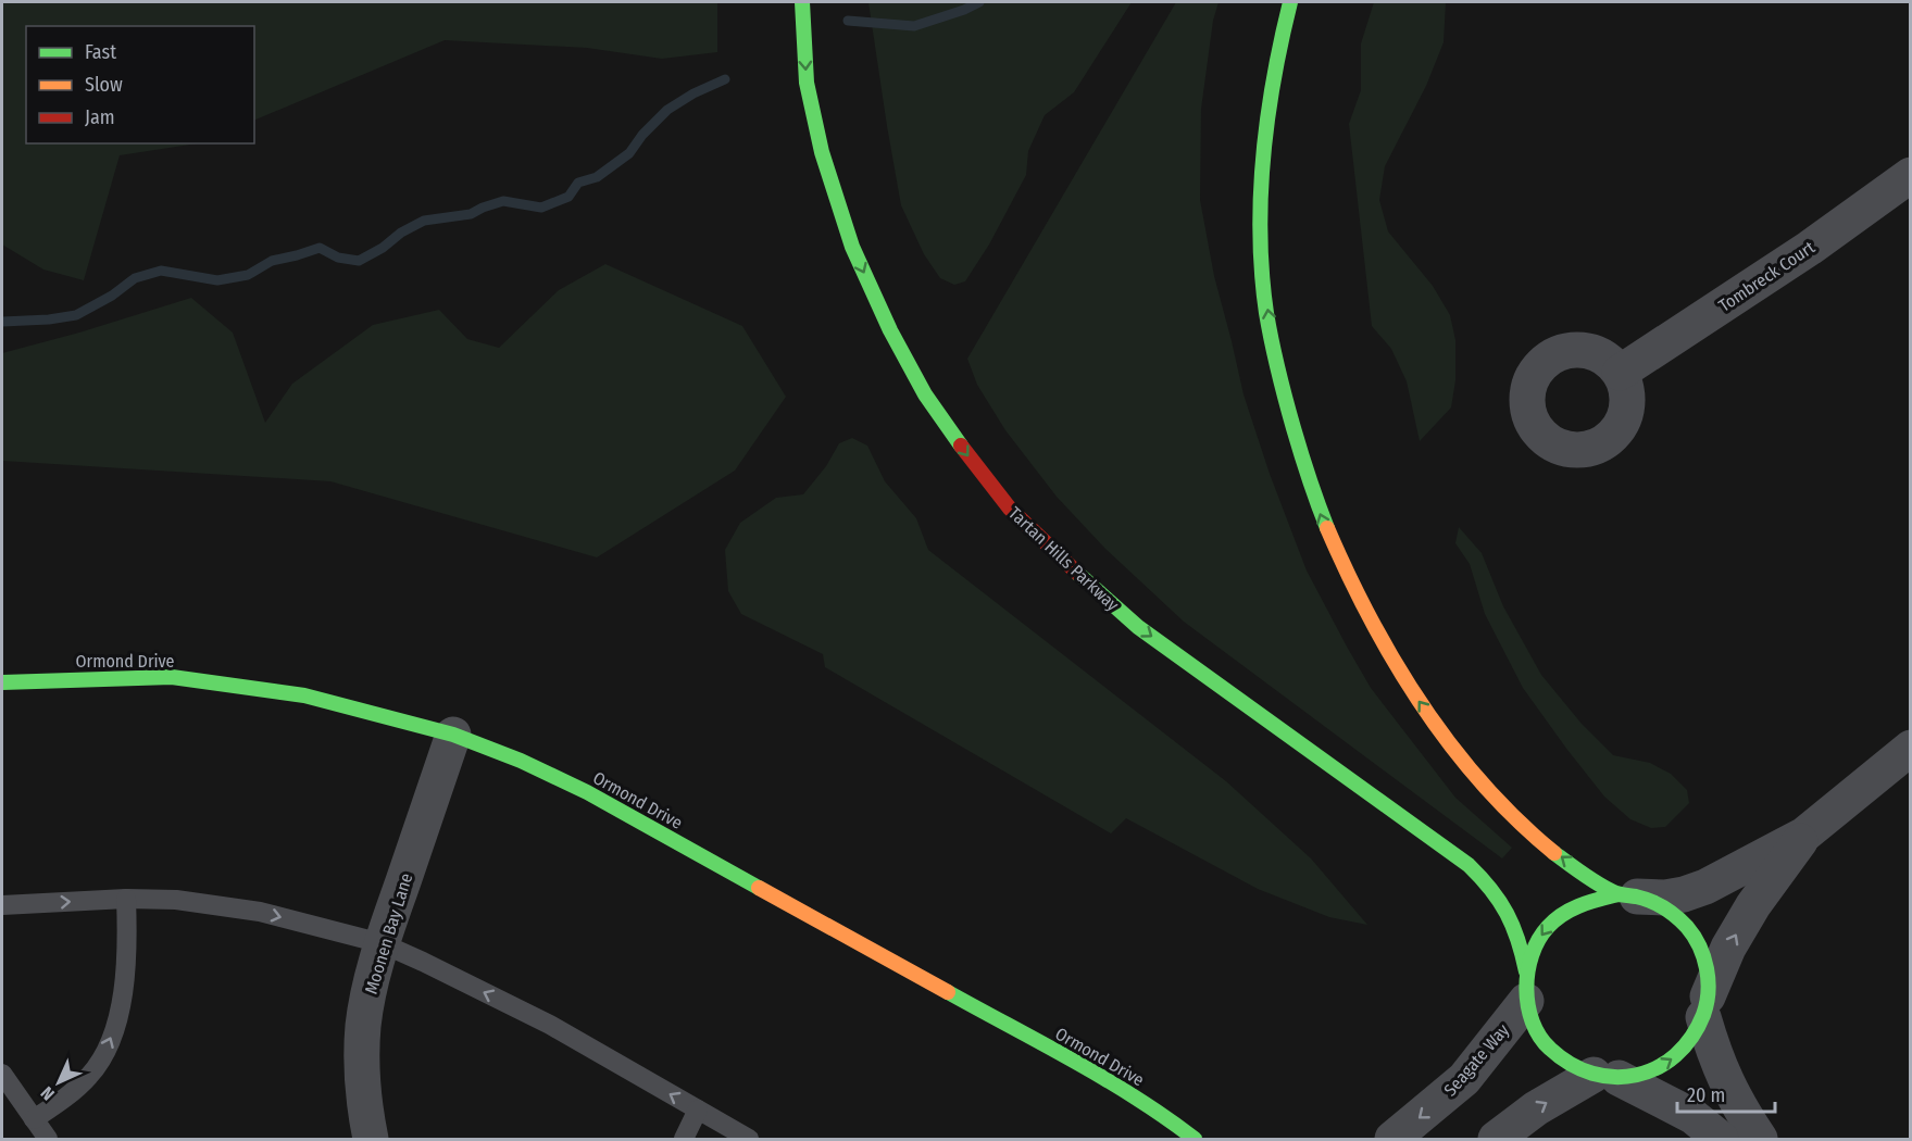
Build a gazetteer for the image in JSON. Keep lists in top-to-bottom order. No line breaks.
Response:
{"streets":{"street":["Tombreck Court","Tartan Hills Parkway","Ormond Drive","Moonen Bay Lane","Seagate Way"]},"crossings":[["Tartan Hills Parkway","Seagate Way"],["Ormond Drive","Moonen Bay Lane"]],"one_way":["Tartan Hills Parkway"],"legend":["Fast","Slow","Jam"],"scale_bar":"20 m","north":"bottom left"}
